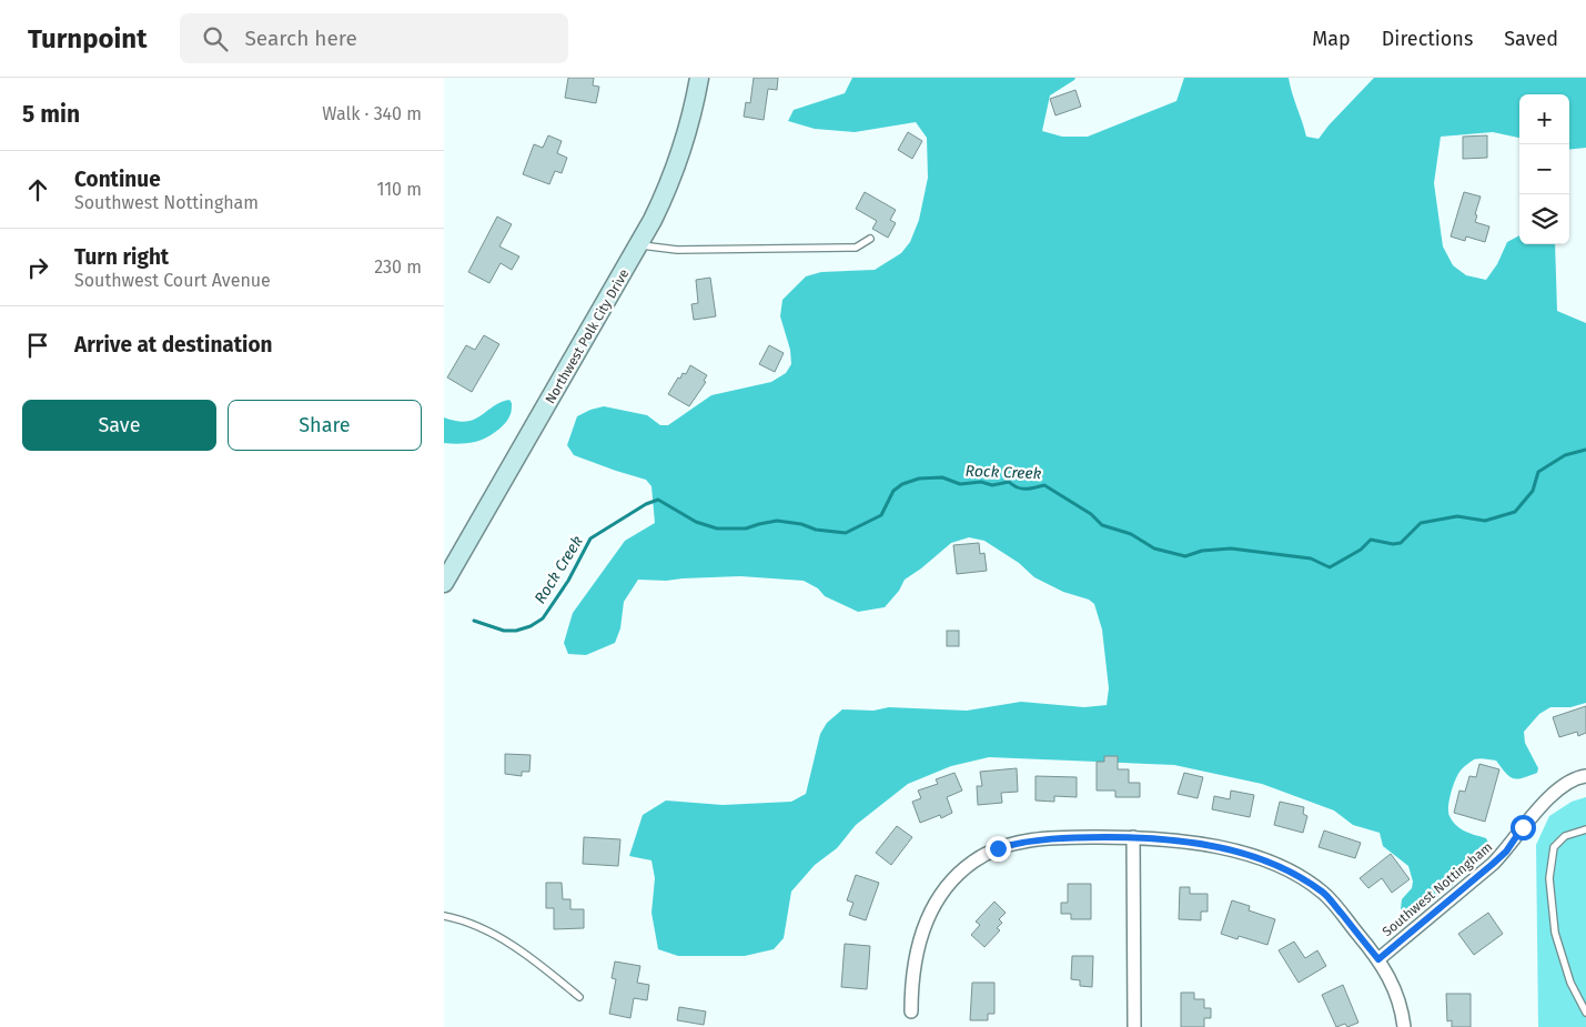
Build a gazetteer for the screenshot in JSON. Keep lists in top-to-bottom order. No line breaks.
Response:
{"streets":{"street":["Northwest Polk City Drive","Southwest Nottingham"]},"water":["Rock Creek"],"page":{"header":"Turnpoint","search":"Search here","nav":["Map","Directions","Saved"],"heading":["5 min","Walk · 340 m"],"map_buttons":["+","−"],"list":[["Continue","Southwest Nottingham","110 m"],["Turn right","Southwest Court Avenue","230 m"],"Arrive at destination"],"buttons":["Save","Share"]}}
